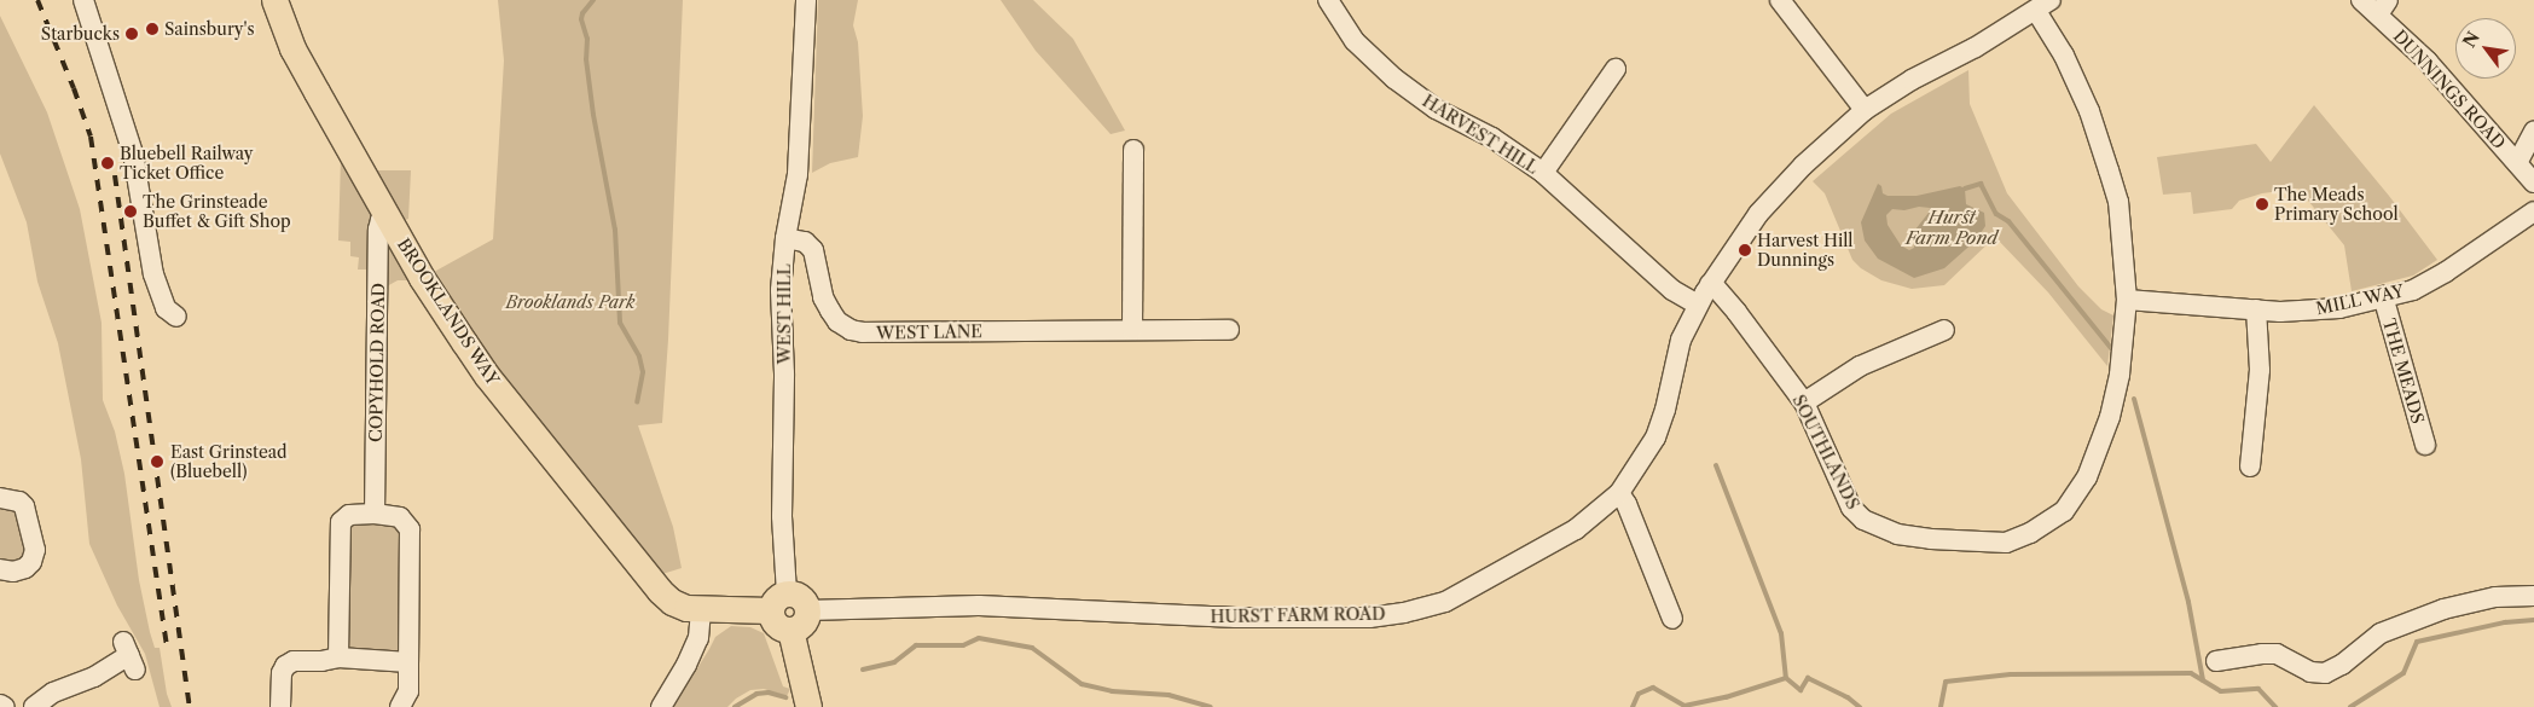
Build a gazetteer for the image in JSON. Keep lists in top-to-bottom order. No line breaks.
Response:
{"streets":{"main road":["BROOKLANDS WAY"],"street":["DUNNINGS ROAD","HARVEST HILL","MILL WAY","WEST HILL","WEST LANE","COPYHOLD ROAD","THE MEADS","SOUTHLANDS","HURST FARM ROAD"]},"crossings":[["HARVEST HILL","HURST FARM ROAD"],["MILL WAY","THE MEADS"],["MILL WAY","SOUTHLANDS"],["BROOKLANDS WAY","WEST HILL"],["BROOKLANDS WAY","COPYHOLD ROAD"],["BROOKLANDS WAY","HURST FARM ROAD"],["WEST HILL","WEST LANE"],["WEST HILL","HURST FARM ROAD"],["SOUTHLANDS","HURST FARM ROAD"]],"water":["Hurst Farm Pond"],"parks":["Brooklands Park"],"places":["Sainsbury's","Starbucks","Bluebell Railway Ticket Office","The Meads Primary School","The Grinsteade Buffet & Gift Shop","Harvest Hill Dunnings","East Grinstead (Bluebell)"],"north":"top left"}
